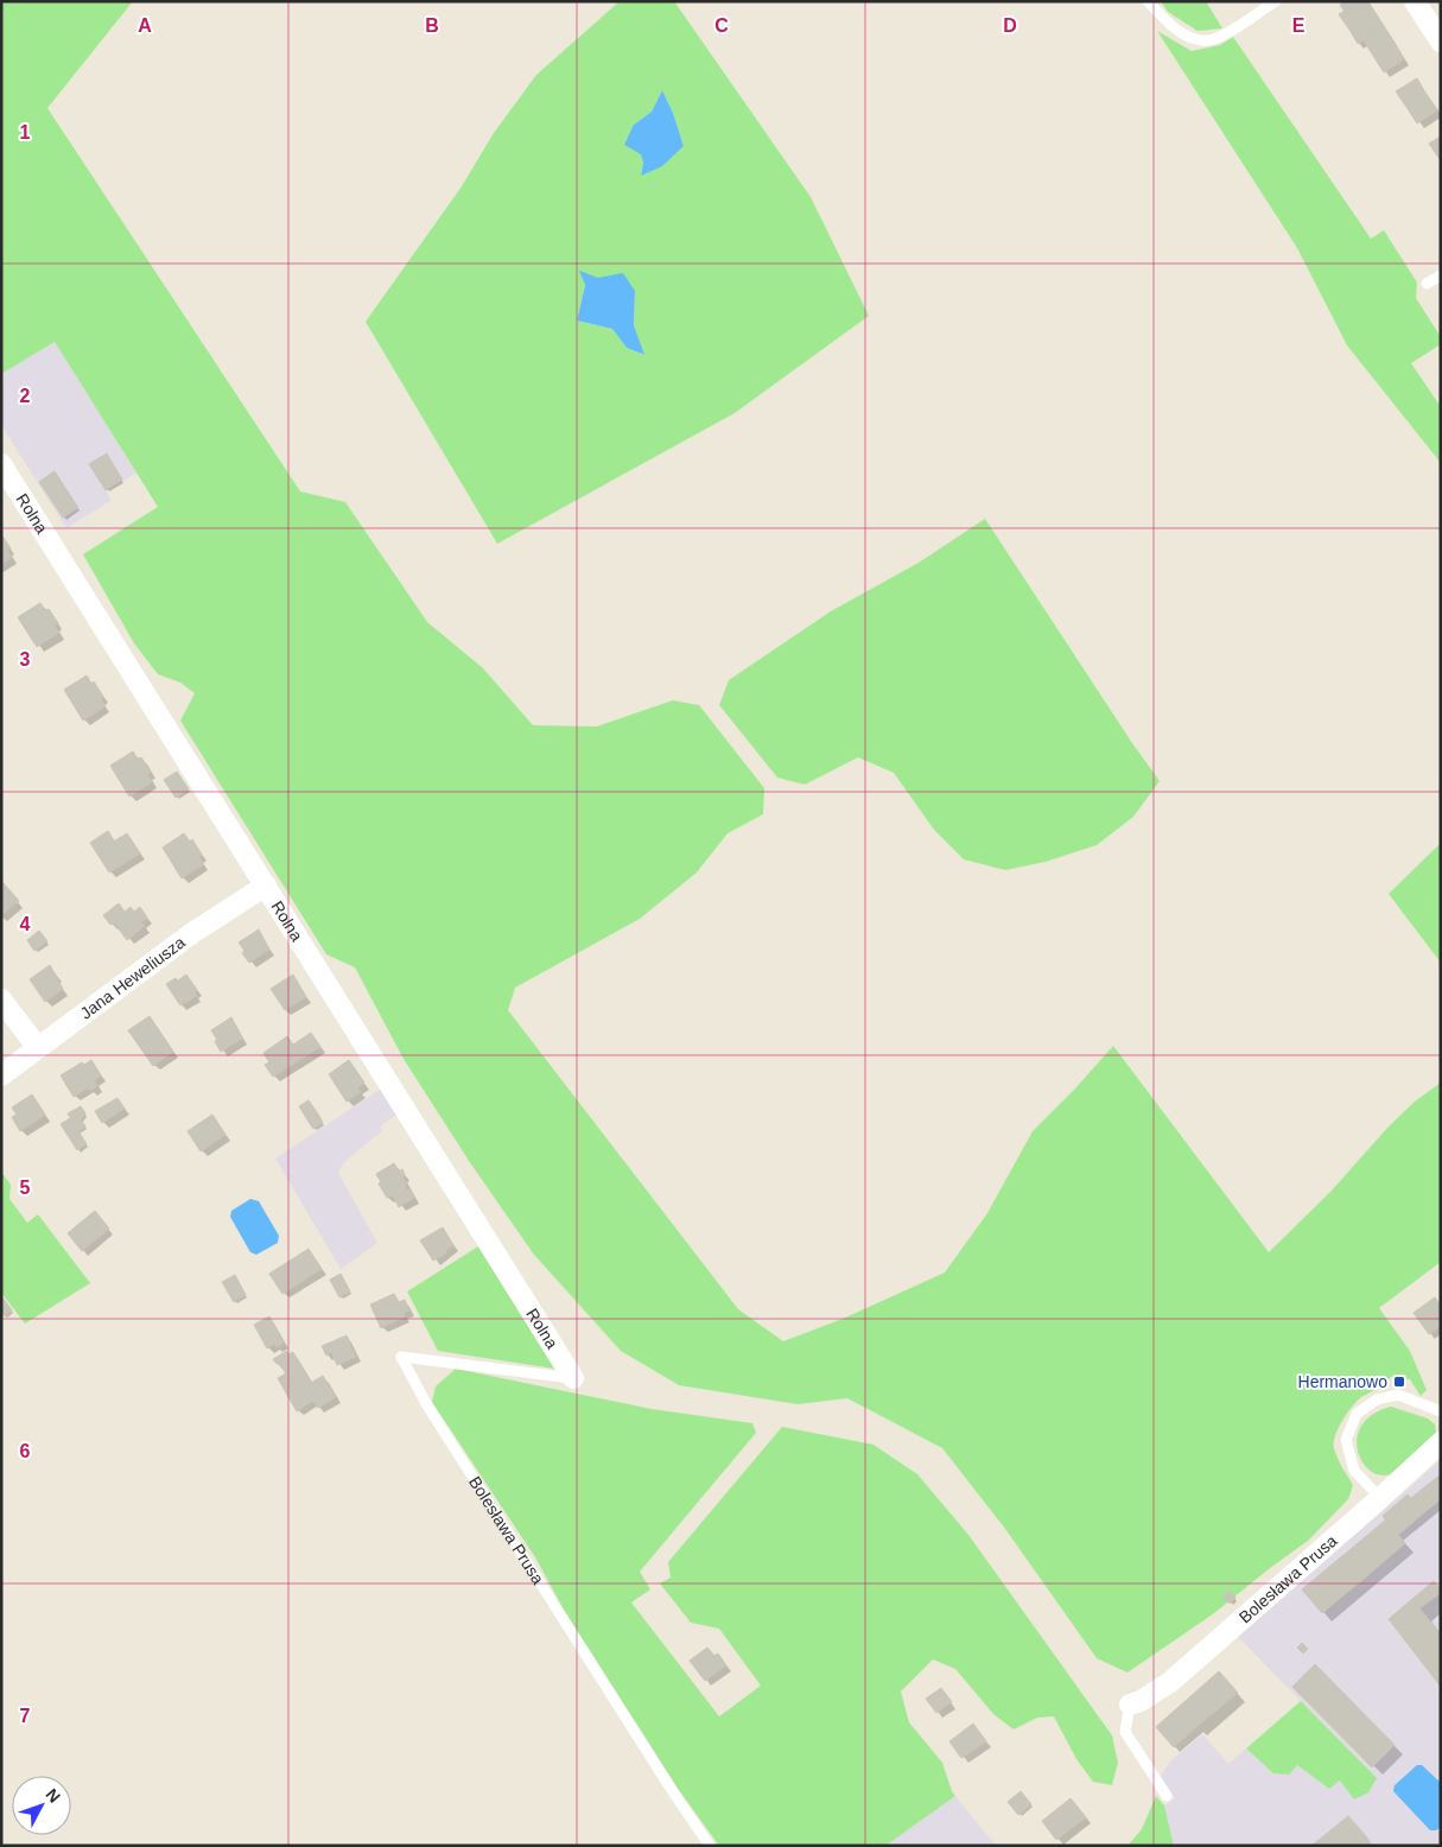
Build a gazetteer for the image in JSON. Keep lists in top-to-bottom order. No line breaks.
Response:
{"streets":{"street":["Rolna","Jana Heweliusza","Bolesława Prusa"]},"crossings":[["Rolna","Jana Heweliusza"],["Rolna","Bolesława Prusa"]],"places":{"transit":["Hermanowo"]},"north":"top right","grid":{"columns":["A","B","C","D","E"],"rows":["1","2","3","4","5","6","7"]}}
